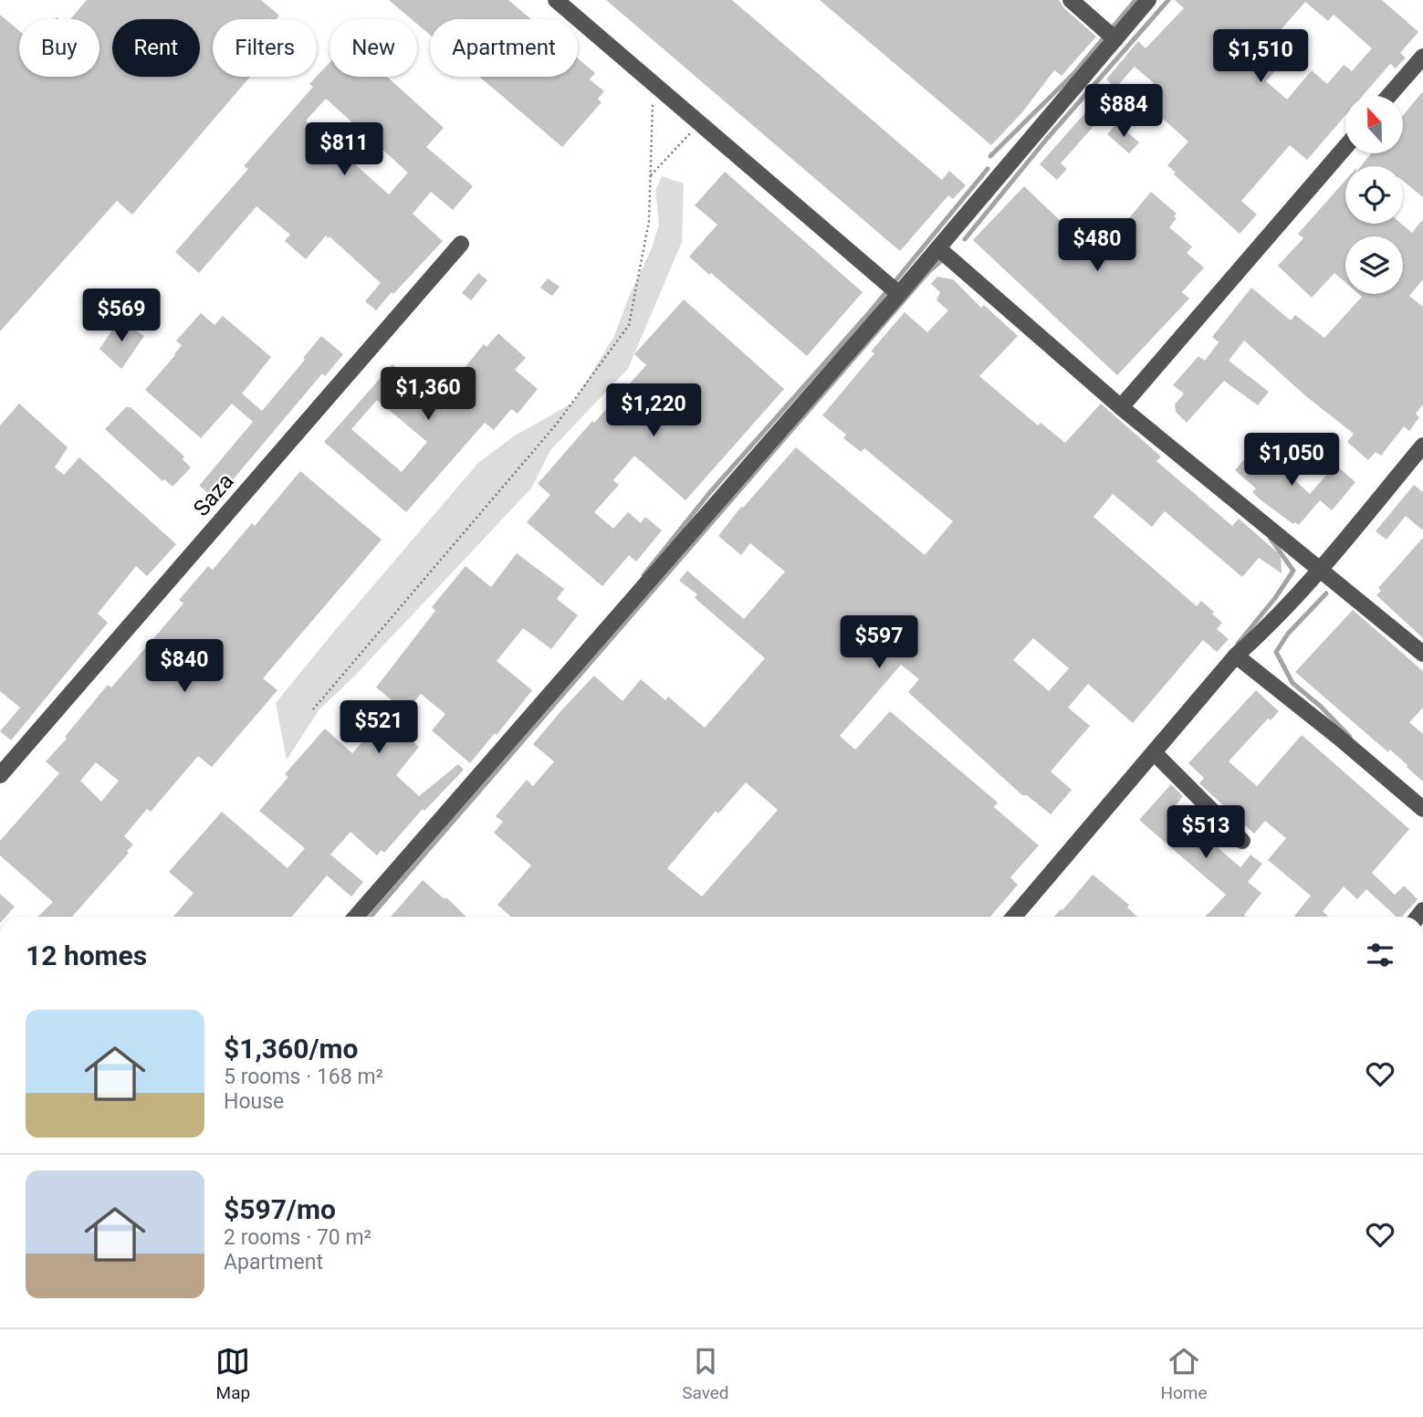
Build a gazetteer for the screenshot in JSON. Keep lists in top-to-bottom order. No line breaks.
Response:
{"streets":{"street":["Saza"]},"north":"top","page":{"chip":["Buy","Rent","Filters","New","Apartment"],"price":["$1,510","$884","$811","$480","$569","$1,360","$1,220","$1,050","$597","$840","$521","$513"],"heading":"12 homes","list":[{"name":"$1,360/mo","note":"5 rooms · 168 m² · House"},{"name":"$597/mo","note":"2 rooms · 70 m² · Apartment"}],"tabs":["Map","Saved","Home"]}}
